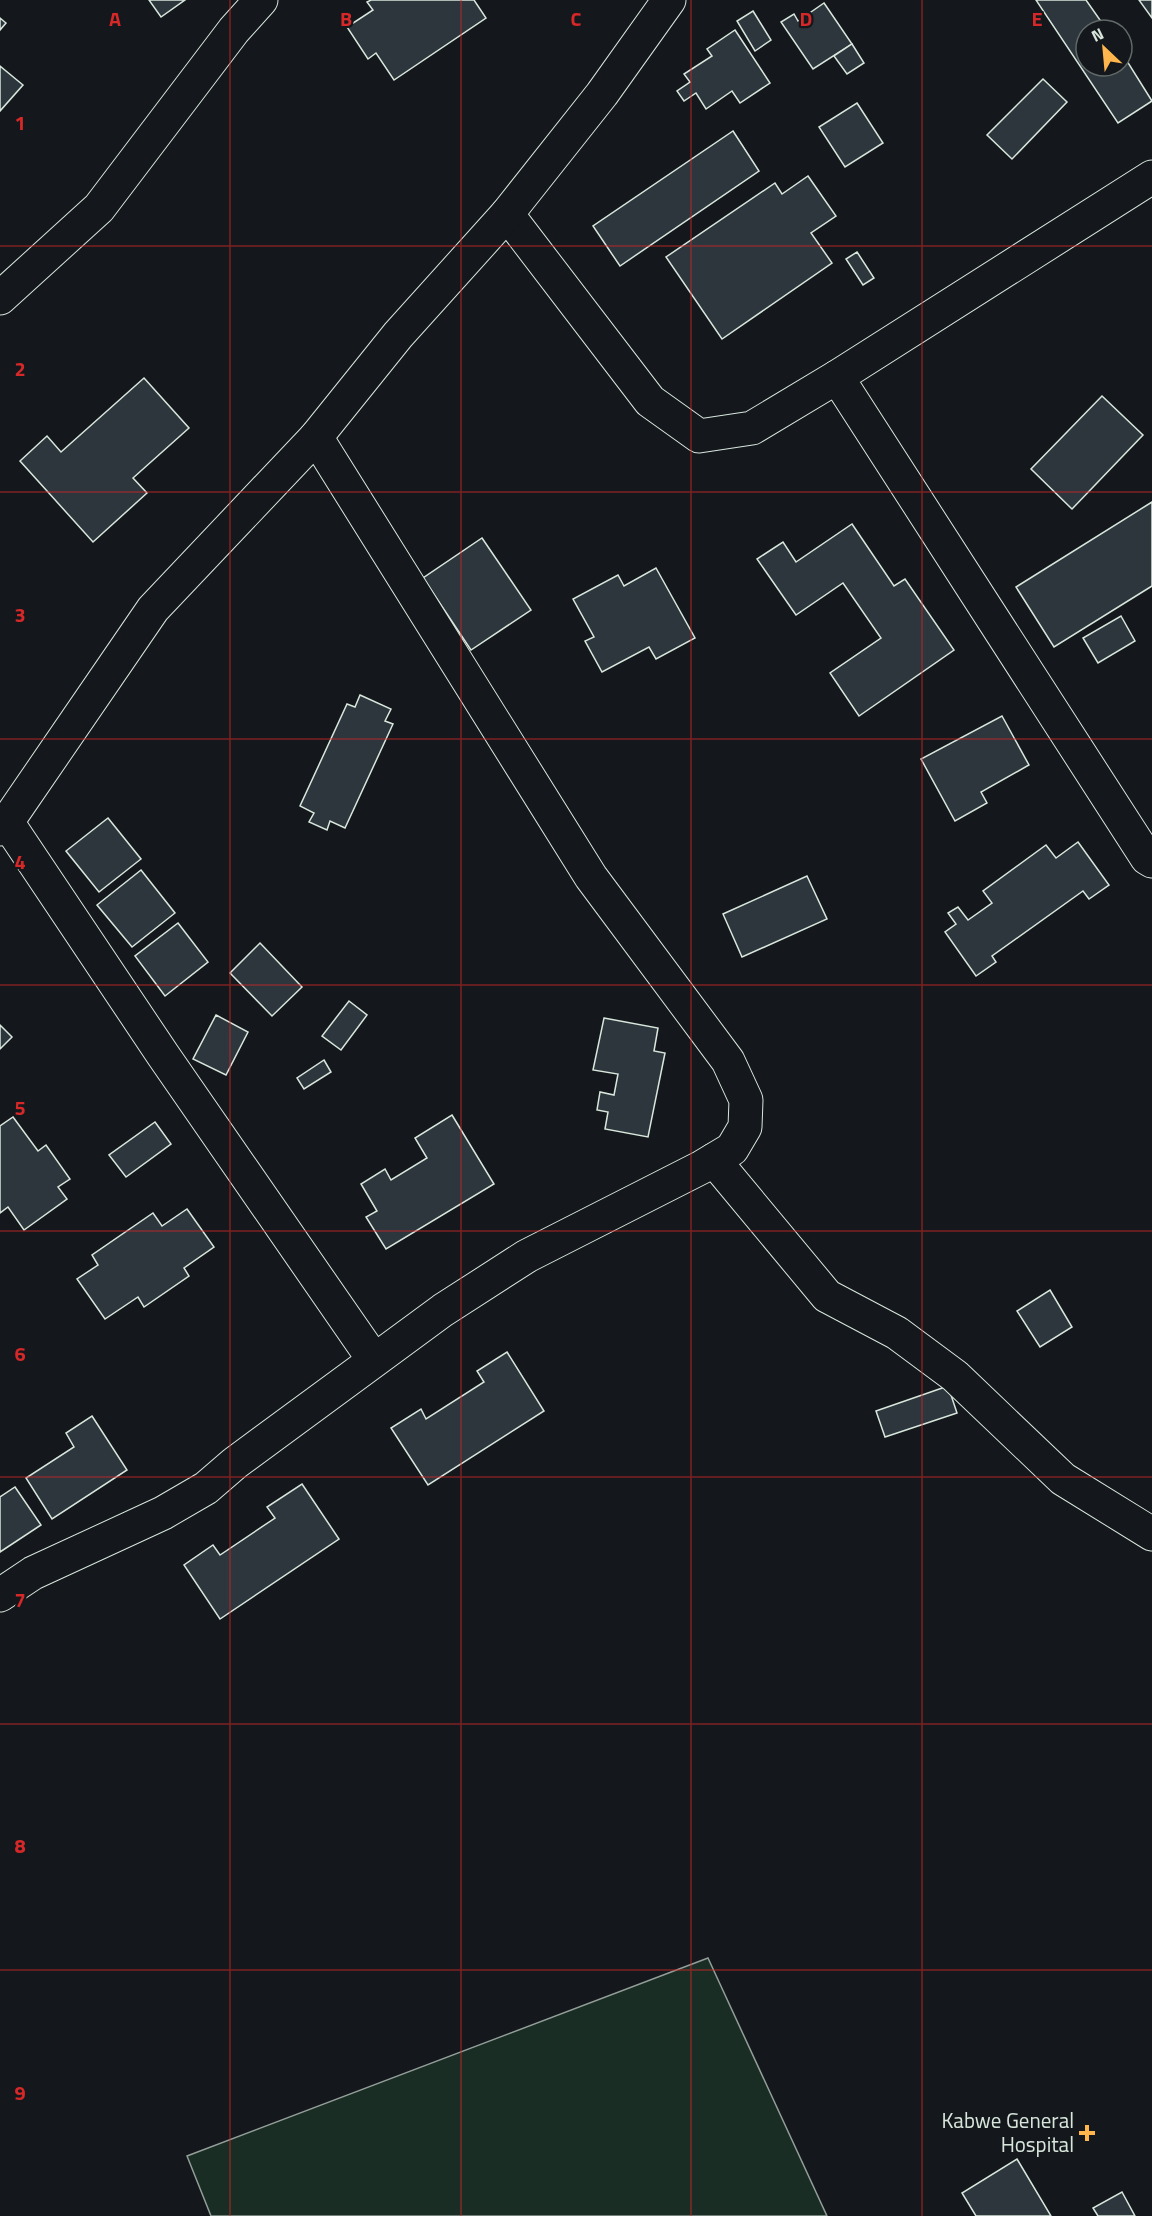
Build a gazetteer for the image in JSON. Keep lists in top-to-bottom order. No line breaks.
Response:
{"places":{"health":["Kabwe General Hospital"]},"north":"top left","grid":{"columns":["A","B","C","D","E"],"rows":["1","2","3","4","5","6","7","8","9"]}}
